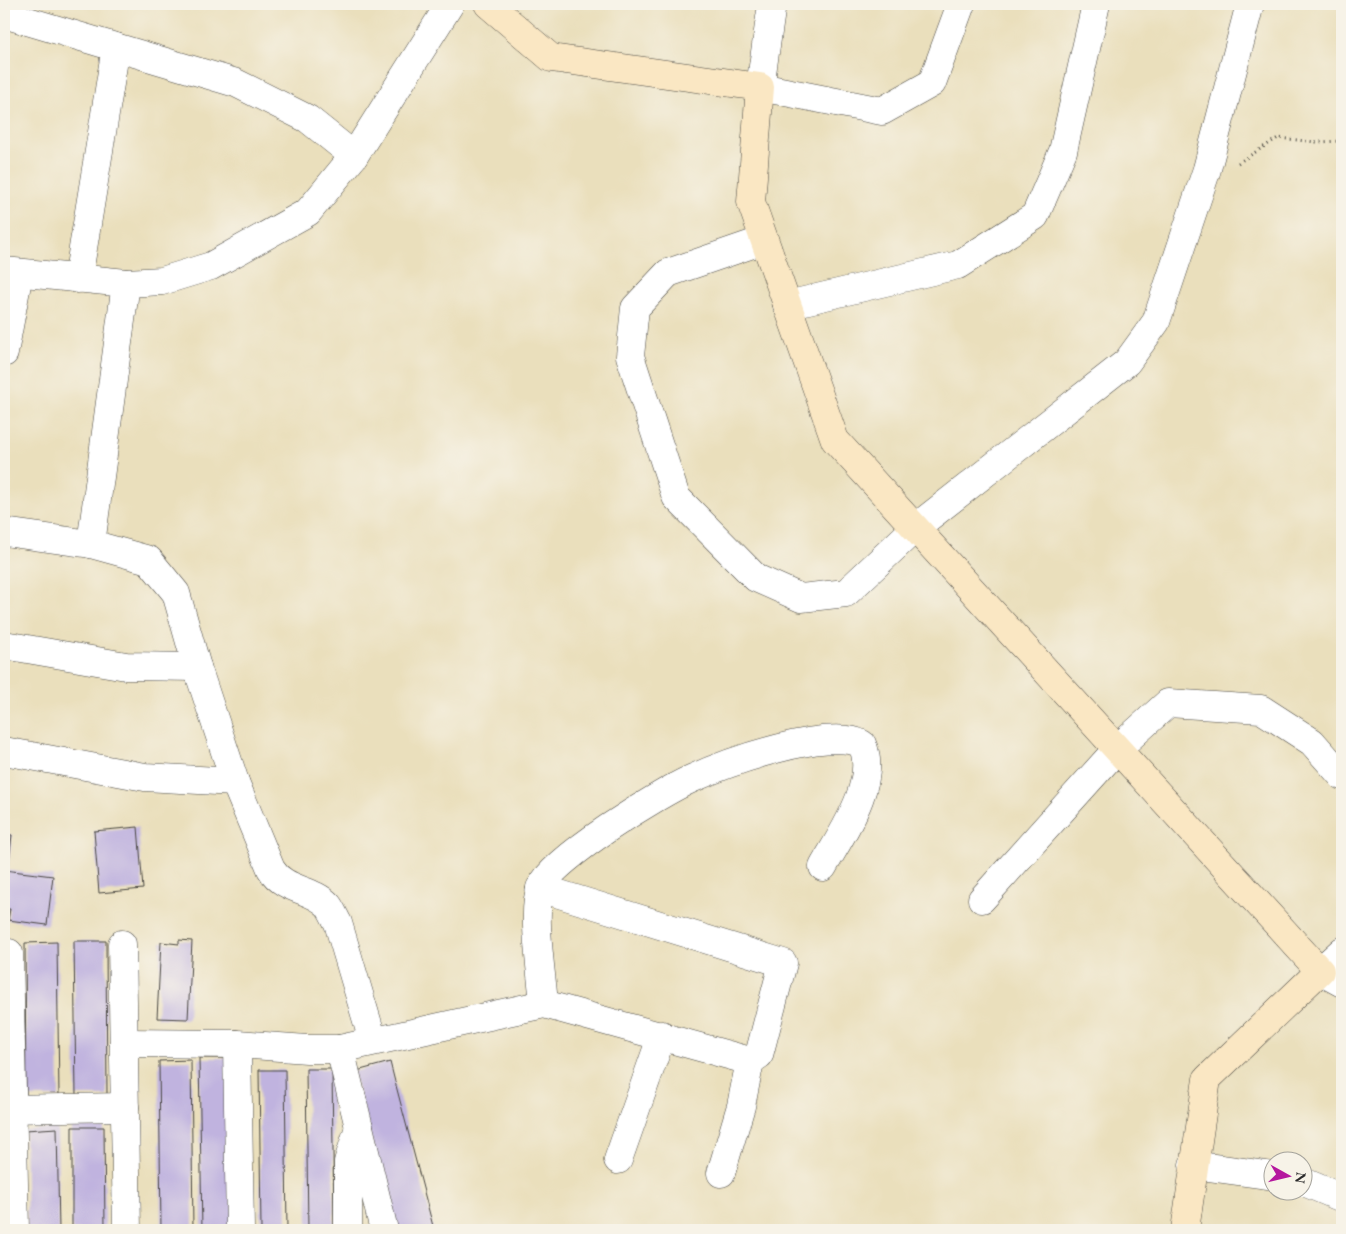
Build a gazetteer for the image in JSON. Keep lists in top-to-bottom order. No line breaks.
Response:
{"north":"right"}
